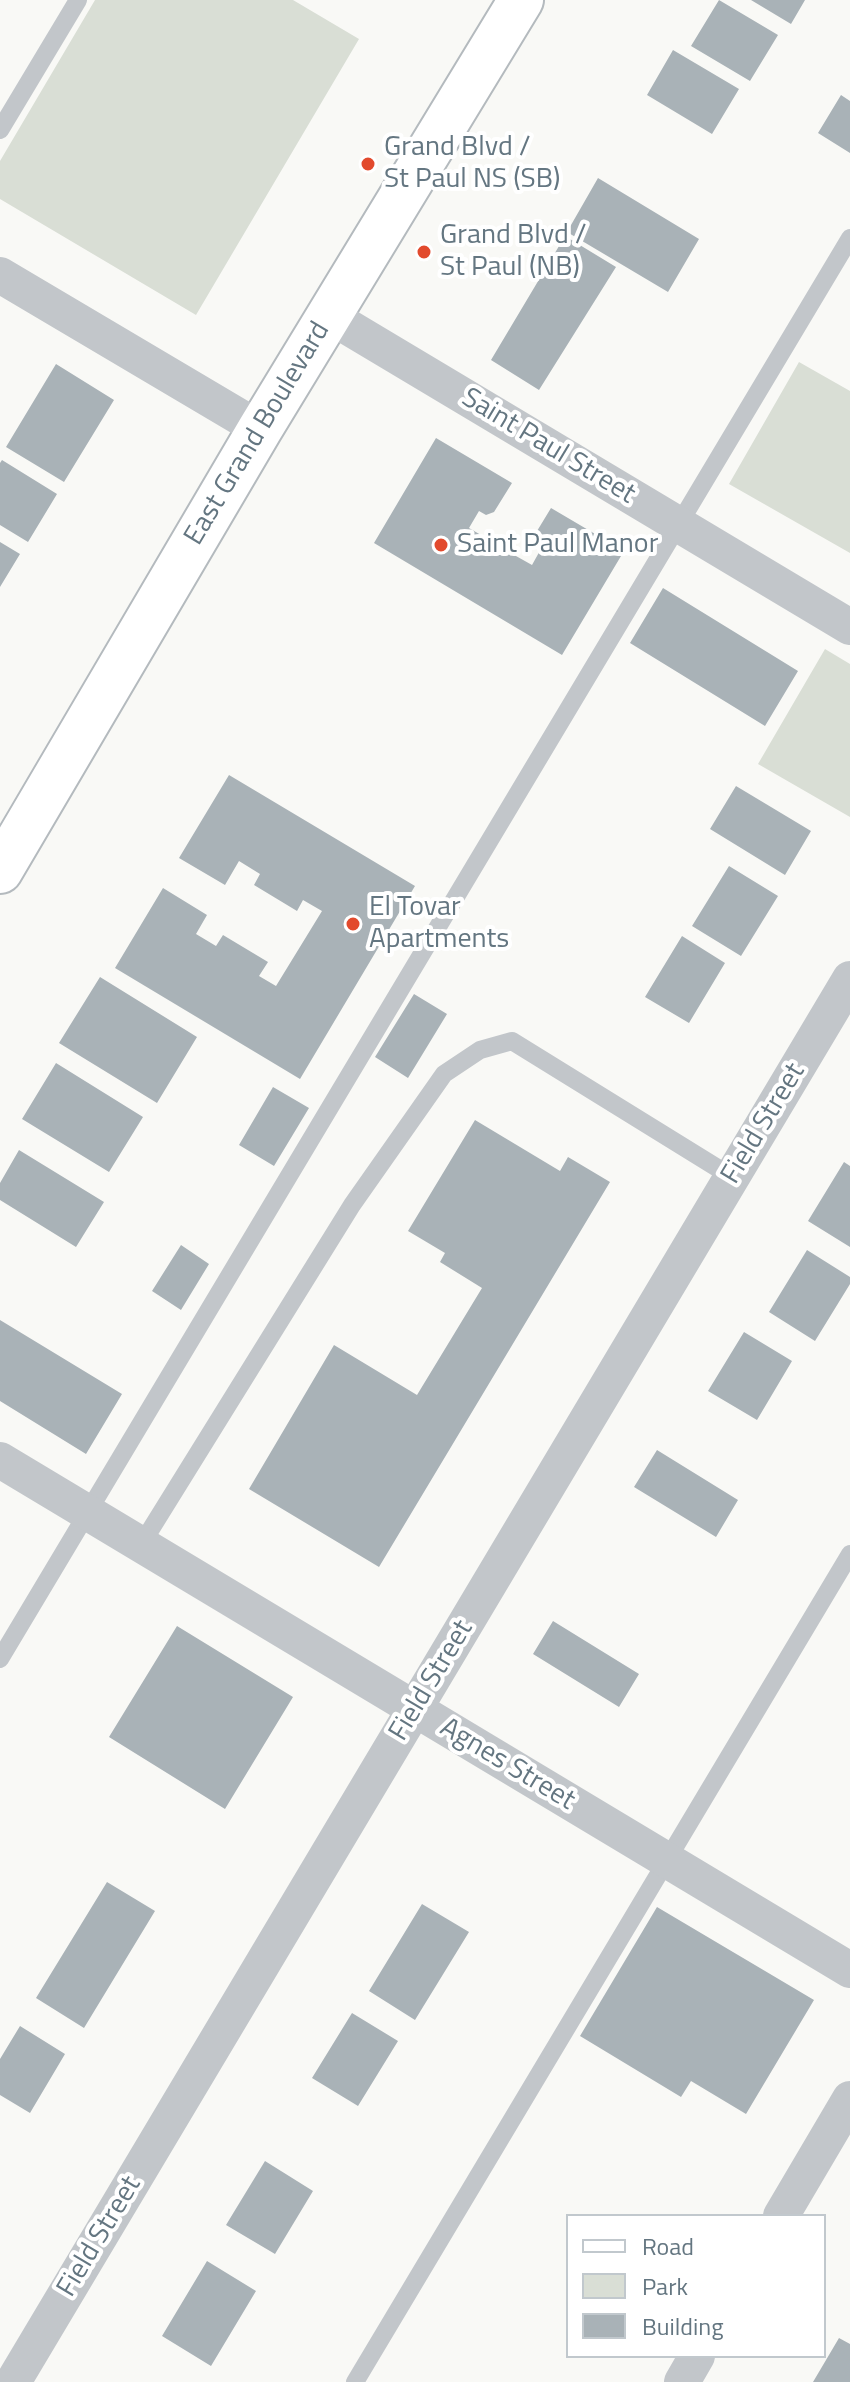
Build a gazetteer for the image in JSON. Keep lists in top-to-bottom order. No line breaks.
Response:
{"streets":{"main road":["East Grand Boulevard"],"street":["Saint Paul Street","Field Street","Agnes Street"]},"crossings":[["East Grand Boulevard","Saint Paul Street"],["Field Street","Agnes Street"]],"places":["Grand Blvd / St Paul NS (SB)","Grand Blvd / St Paul (NB)","Saint Paul Manor","El Tovar Apartments"],"legend":["Road","Park","Building"]}
